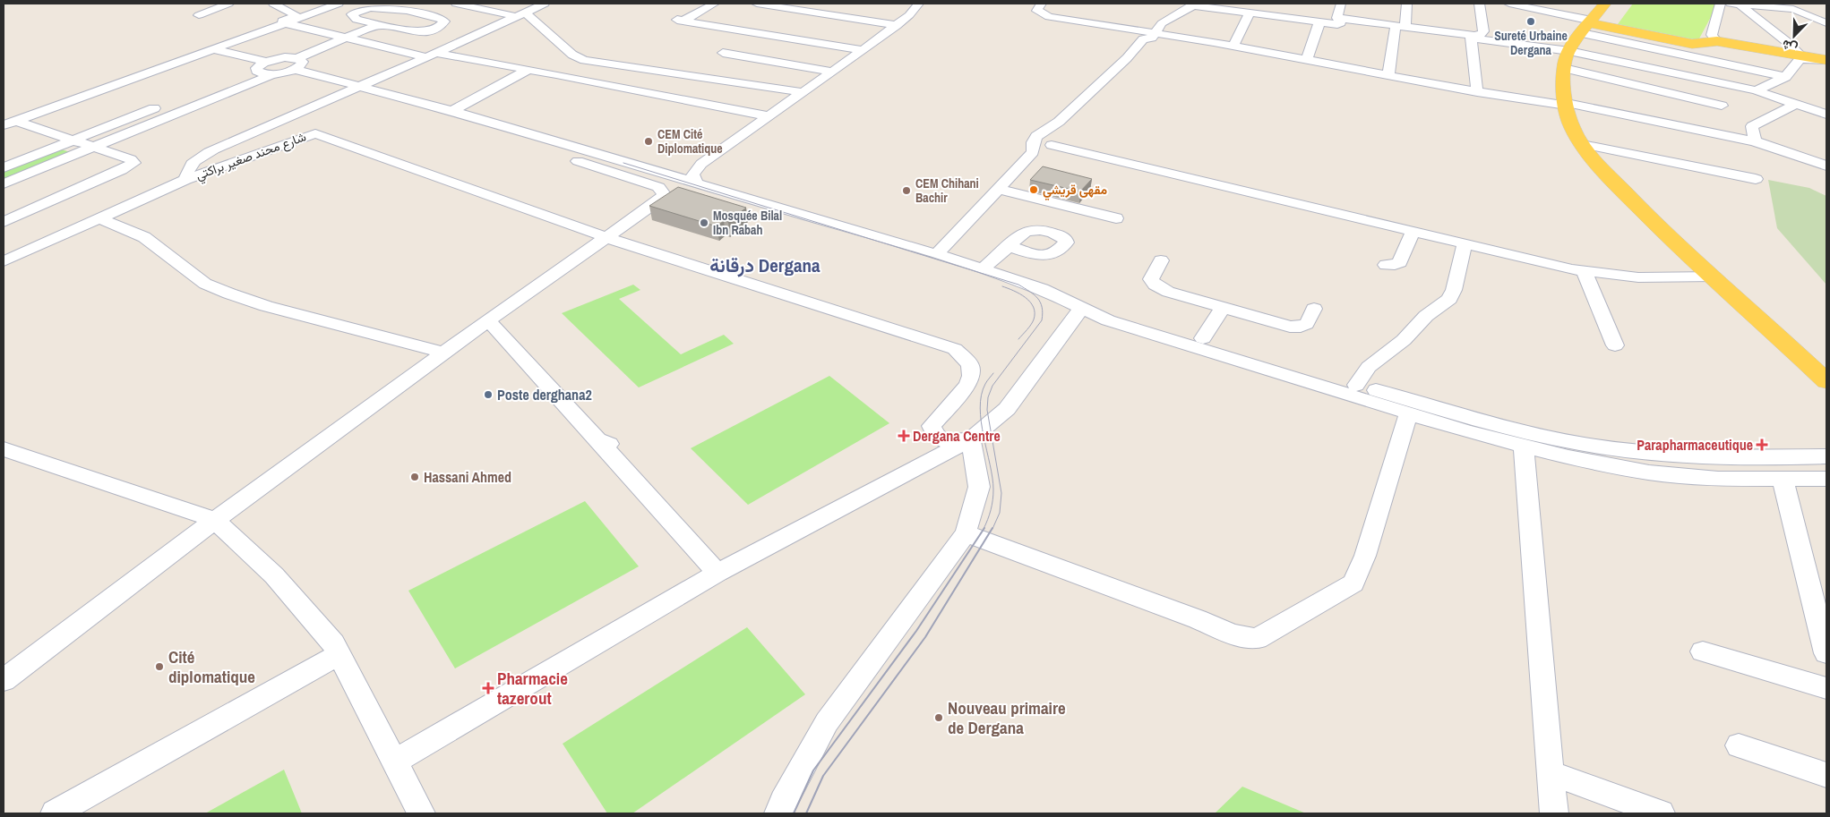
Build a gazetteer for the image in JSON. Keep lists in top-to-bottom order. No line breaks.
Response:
{"streets":{"street":["شارع محند صغير براكتي"]},"districts":["درقانة Dergana"],"places":{"other":["Sureté Urbaine Dergana","CEM Cité Diplomatique","مقهى قريشي","CEM Chihani Bachir","Mosquée Bilal Ibn Rabah","Poste derghana2","Hassani Ahmed","Cité diplomatique","Nouveau primaire de Dergana"],"health":["Dergana Centre","Parapharmaceutique","Pharmacie tazerout"]},"north":"bottom left"}
